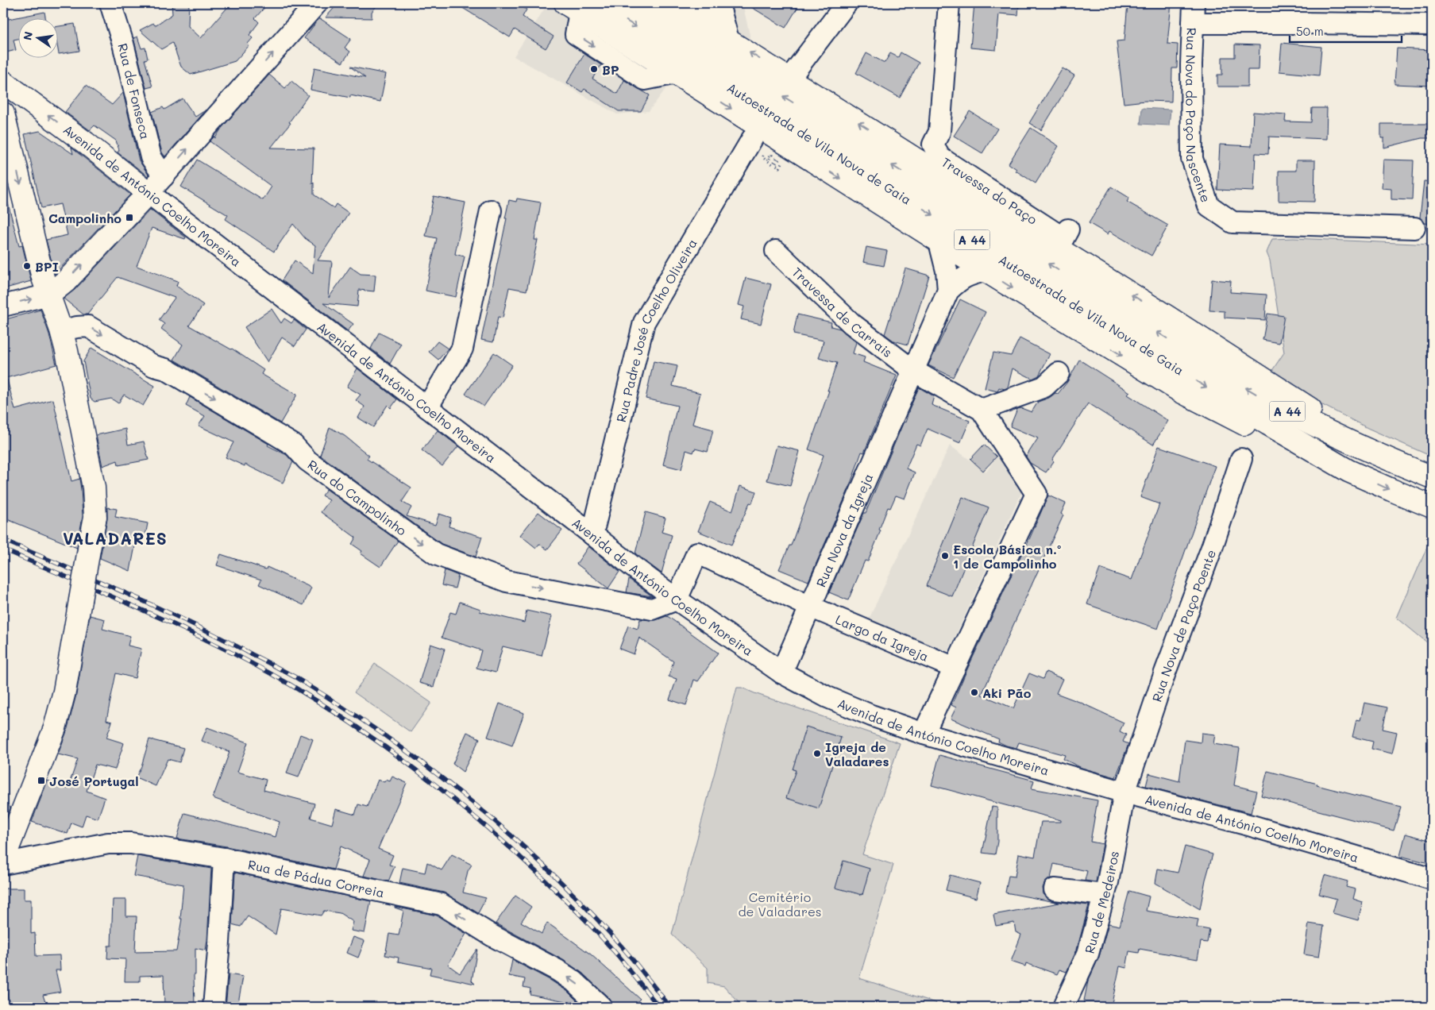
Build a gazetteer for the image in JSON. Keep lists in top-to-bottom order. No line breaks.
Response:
{"streets":{"main road":["Autoestrada de Vila Nova de Gaia","Avenida de António Coelho Moreira","A 44"],"street":["Rua de Fonseca","Rua Nova do Paço Nascente","Travessa do Paço","Travessa de Carrais","Rua Padre José Coelho Oliveira","Rua do Campolinho","Rua Nova da Igreja","Rua Nova de Paço Poente","Largo da Igreja","Rua de Pádua Correia","Rua de Medeiros"]},"crossings":[["Avenida de António Coelho Moreira","Rua Padre José Coelho Oliveira"],["Avenida de António Coelho Moreira","Rua do Campolinho"],["Avenida de António Coelho Moreira","Rua Nova de Paço Poente"],["Avenida de António Coelho Moreira","Rua de Medeiros"],["Travessa de Carrais","Rua Nova da Igreja"],["Rua Nova da Igreja","Largo da Igreja"],["Rua Nova de Paço Poente","Rua de Medeiros"]],"one_way":["Rua do Campolinho","Rua de Pádua Correia"],"districts":["VALADARES"],"parks":["Cemitério de Valadares"],"places":{"other":["BP","BPI","Escola Básica n.º 1 de Campolinho","Aki Pão","Igreja de Valadares"],"transit":["Campolinho","José Portugal"]},"scale_bar":"50 m","north":"left"}
